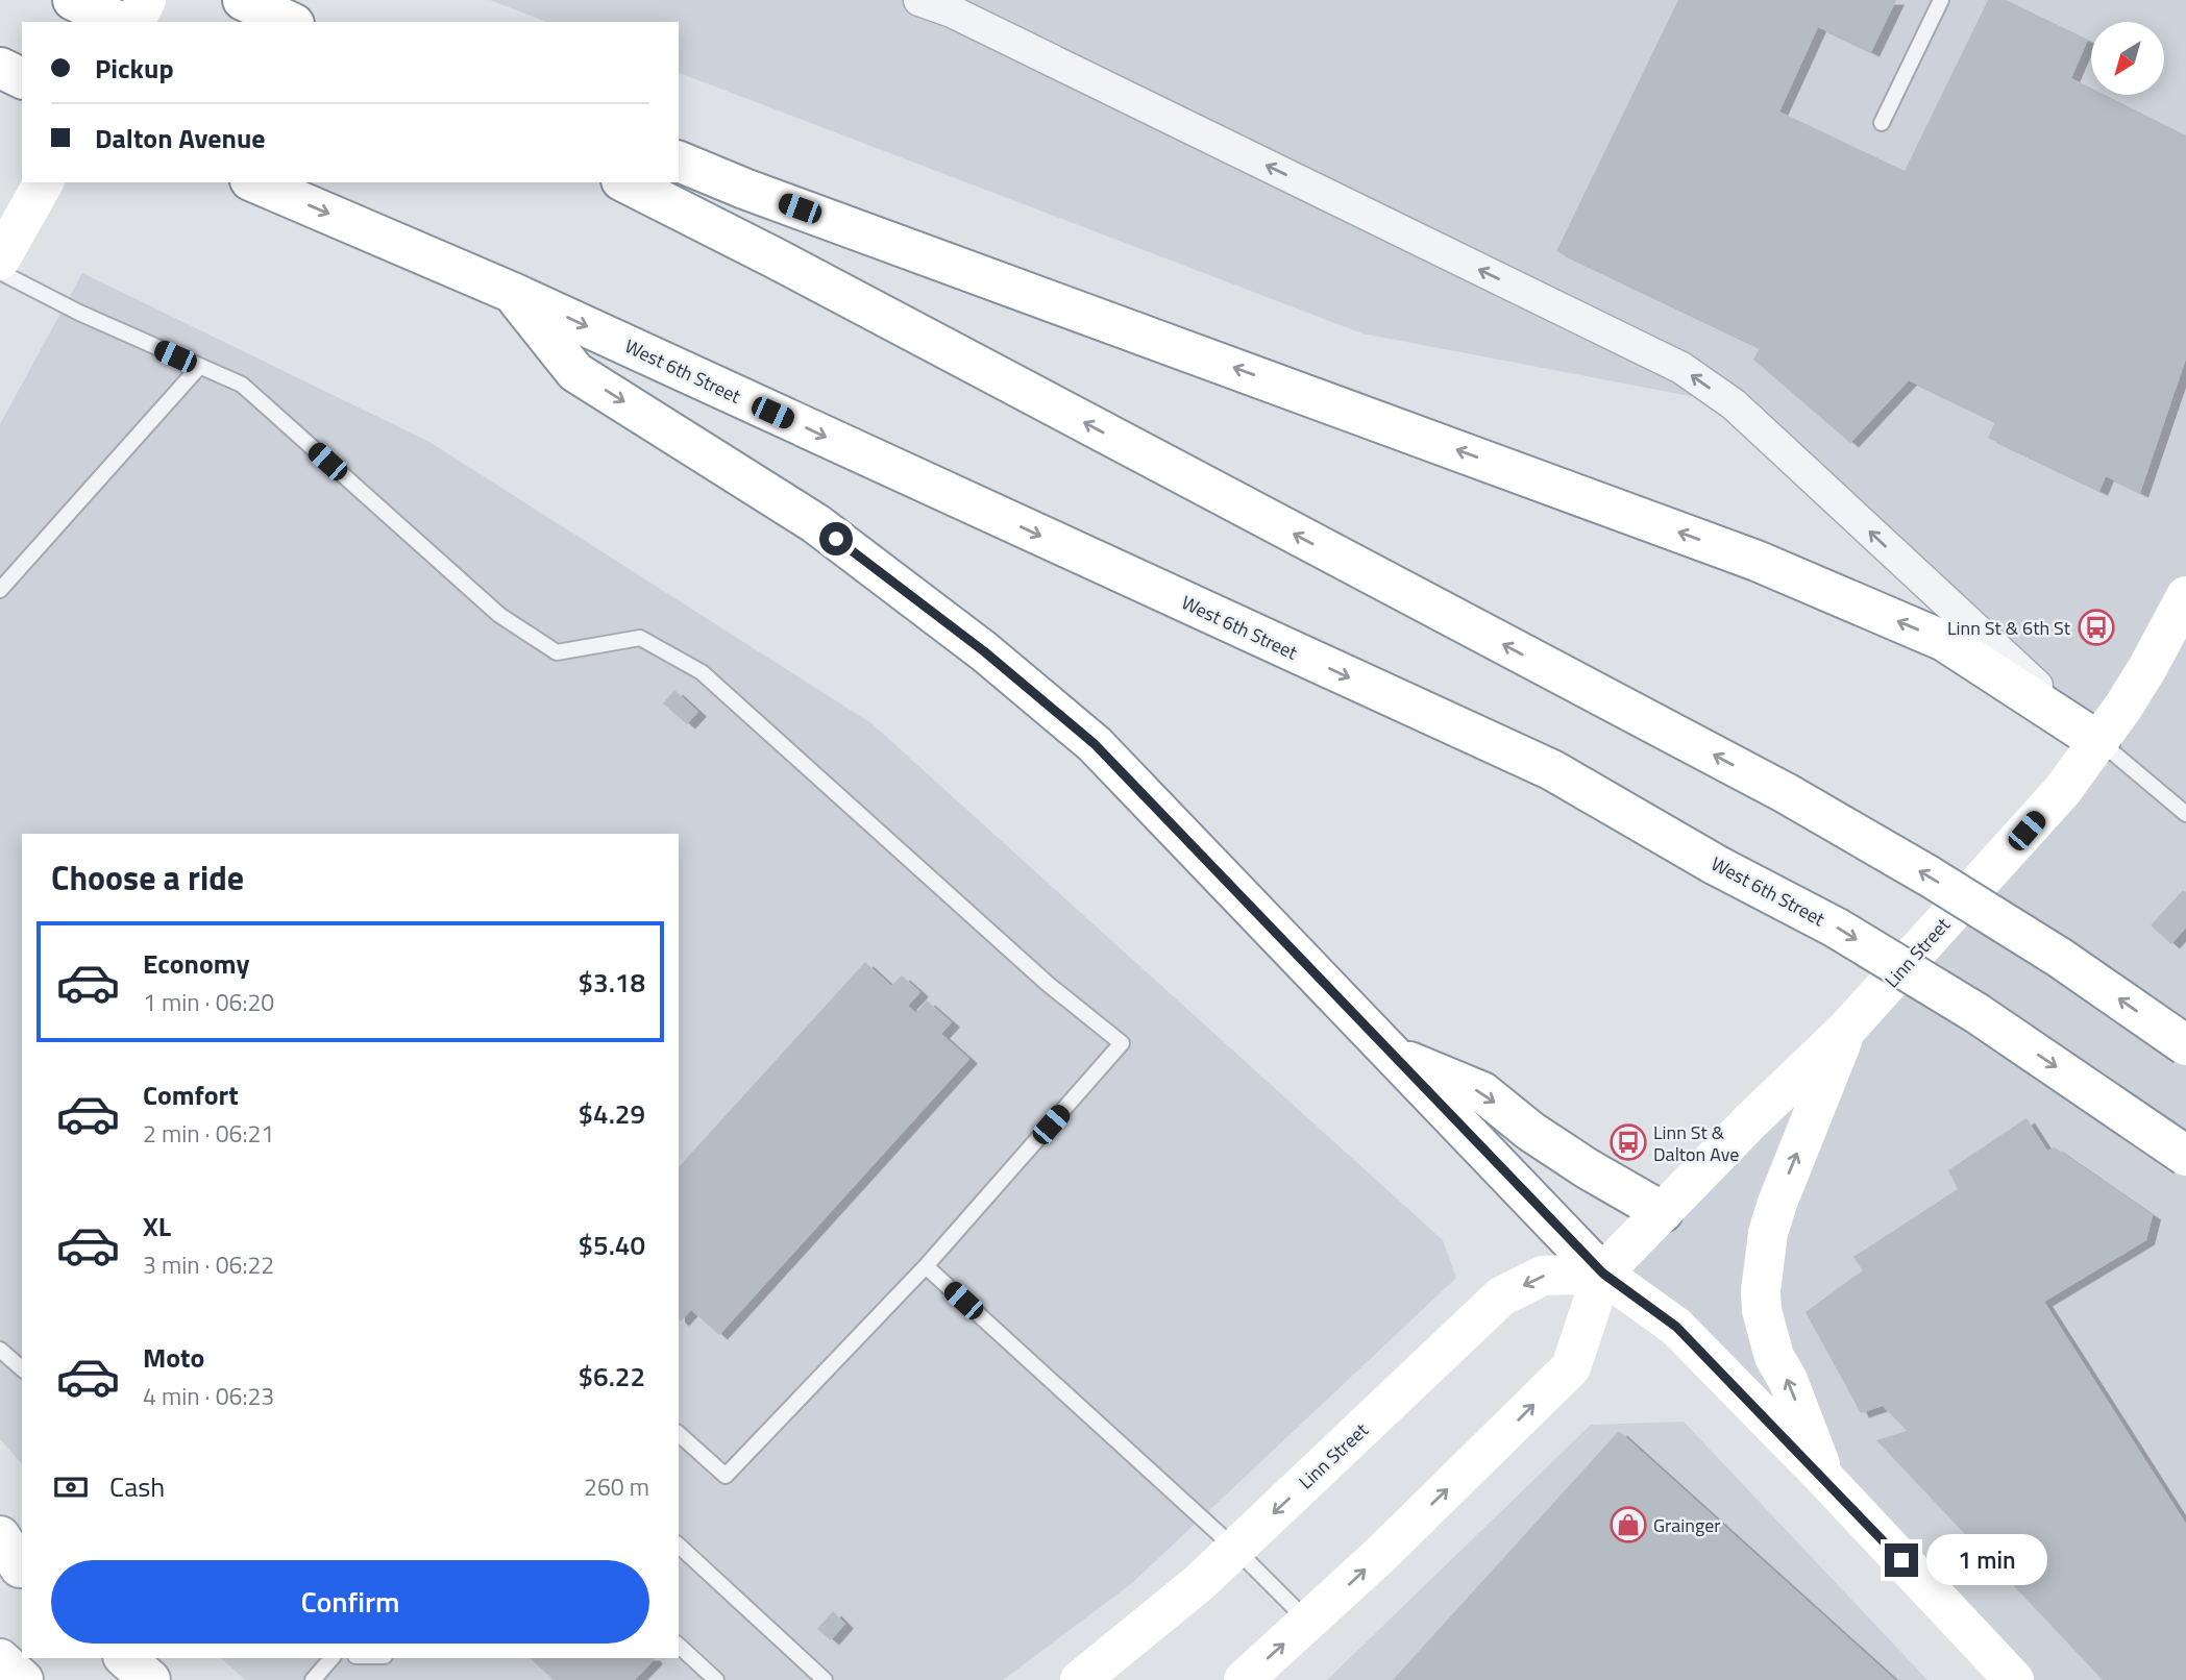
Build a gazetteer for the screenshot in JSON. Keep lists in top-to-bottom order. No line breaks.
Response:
{"streets":{"main road":["West 6th Street","Linn Street"]},"places":{"bus stop":["Linn St & 6th St","Linn St & Dalton Ave"],"shop":["Grainger"]},"north":"bottom left","page":{"banner":["Pickup","Dalton Avenue"],"heading":"Choose a ride","list":[{"name":"Economy","note":"1 min · 06:20","value":"$3.18"},{"name":"Comfort","note":"2 min · 06:21","value":"$4.29"},{"name":"XL","note":"3 min · 06:22","value":"$5.40"},{"name":"Moto","note":"4 min · 06:23","value":"$6.22"}],"pay":["Cash","260 m"],"bubble":"1 min","buttons":"Confirm"}}
